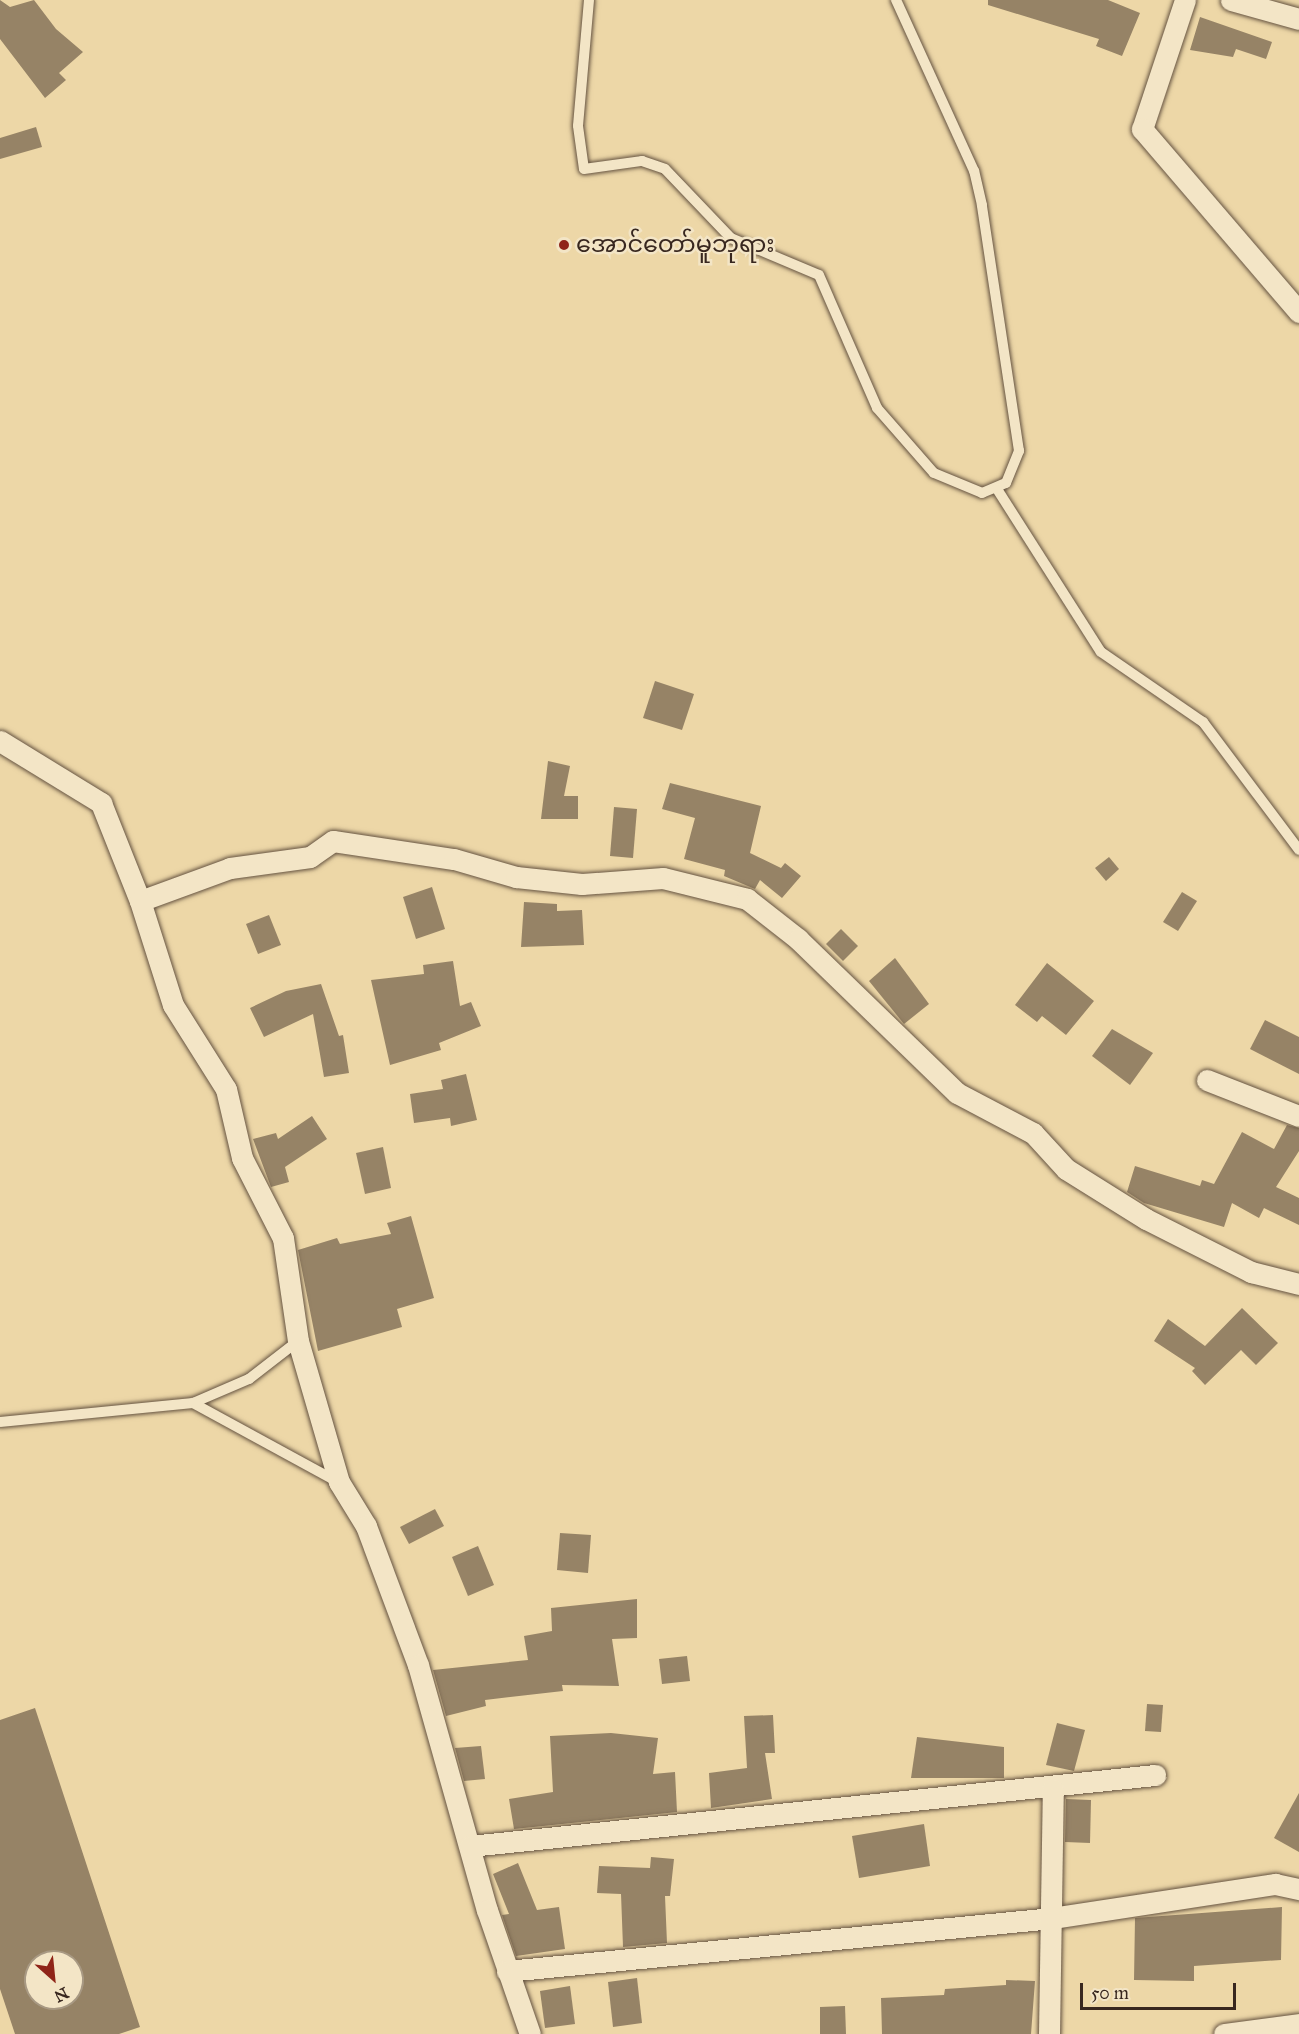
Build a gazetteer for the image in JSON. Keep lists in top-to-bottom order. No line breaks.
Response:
{"places":["အောင်တော်မူဘုရား"],"scale_bar":"50 m","north":"bottom right"}
